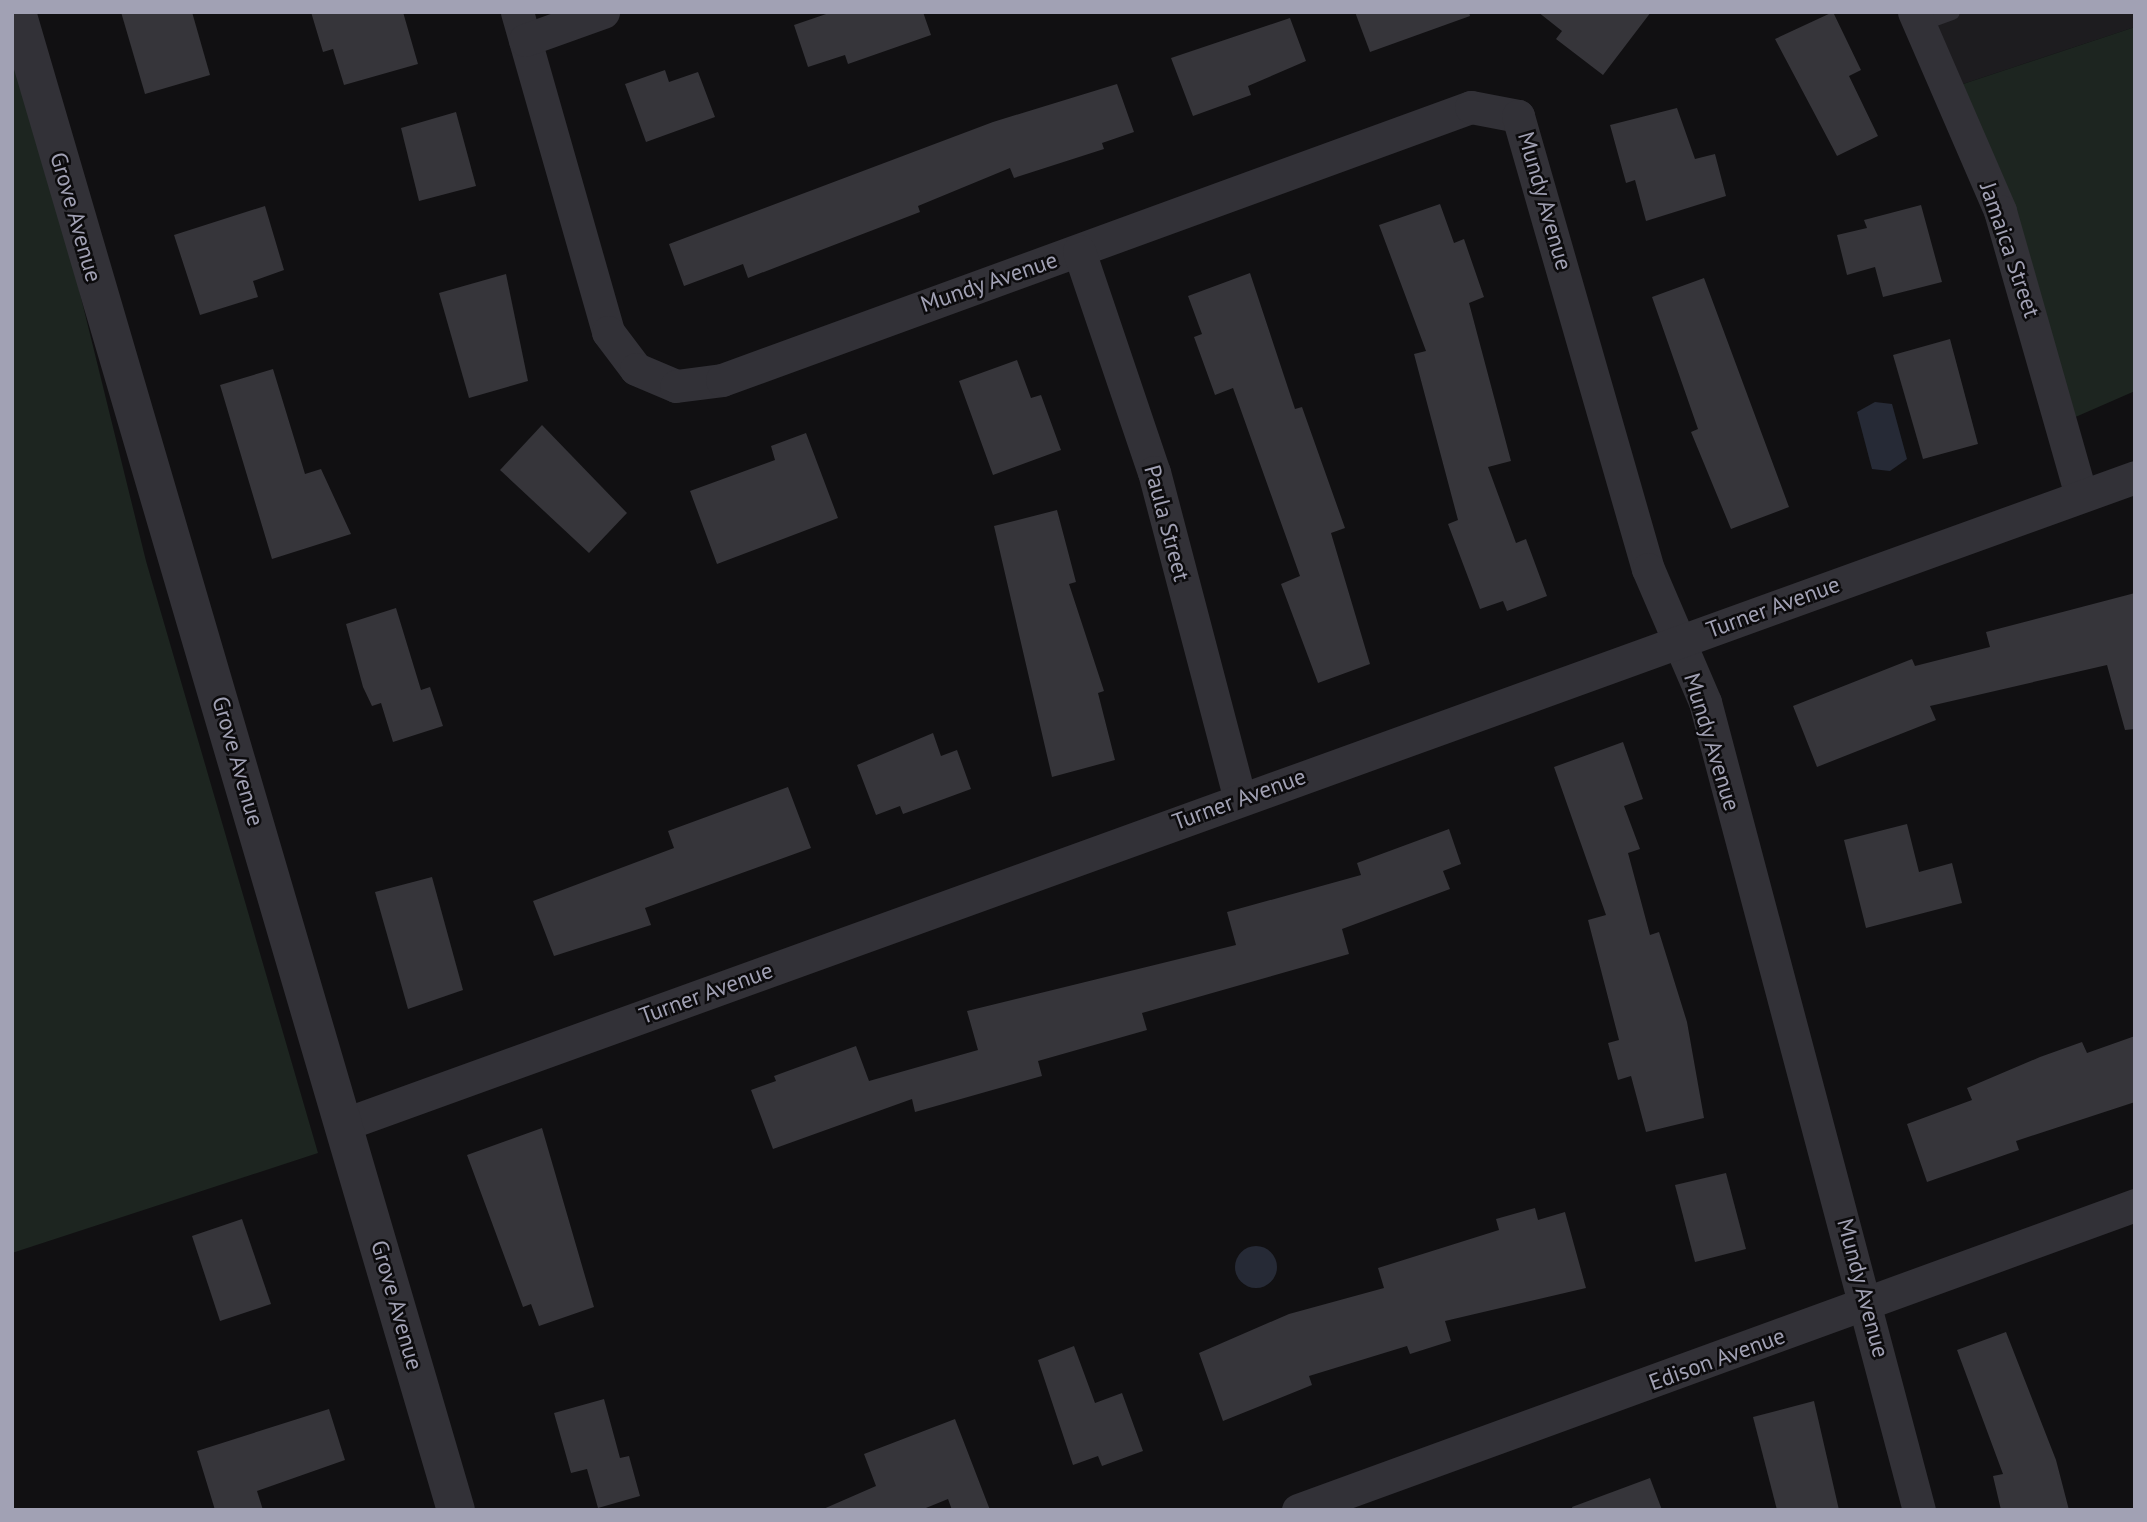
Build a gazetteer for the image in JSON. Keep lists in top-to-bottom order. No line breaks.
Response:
{"streets":{"street":["Mundy Avenue","Grove Avenue","Jamaica Street","Paula Street","Turner Avenue","Edison Avenue"]},"crossings":[["Mundy Avenue","Paula Street"],["Mundy Avenue","Turner Avenue"],["Mundy Avenue","Edison Avenue"],["Grove Avenue","Turner Avenue"],["Jamaica Street","Turner Avenue"],["Paula Street","Turner Avenue"]]}
